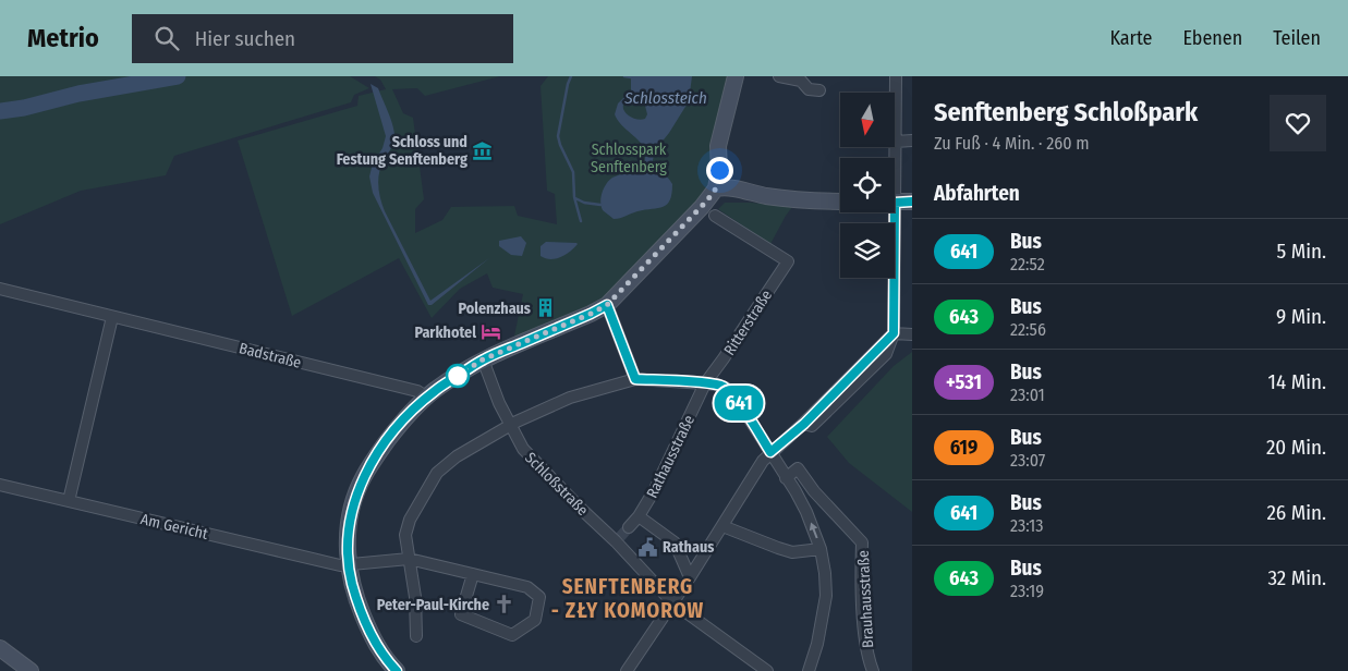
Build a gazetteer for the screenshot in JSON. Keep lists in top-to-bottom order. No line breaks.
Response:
{"streets":{"street":["Ritterstraße","Badstraße","Rathausstraße","Schloßstraße","Am Gericht","Brauhausstraße"]},"crossings":[["Ritterstraße","Rathausstraße"]],"districts":["SENFTENBERG - ZŁY KOMOROW"],"water":["Schlossteich"],"parks":["Schlosspark Senftenberg"],"places":{"museum":["Schloss und Festung Senftenberg"],"building":["Polenzhaus"],"hotel":["Parkhotel"],"public building":["Rathaus"],"church":["Peter-Paul-Kirche"]},"lines":["bus line 641"],"north":"bottom","page":{"header":"Metrio","search":"Hier suchen","nav":["Karte","Ebenen","Teilen"],"on_map":"641","heading":[["Senftenberg Schloßpark","Zu Fuß · 4 Min. · 260 m"],"Abfahrten"],"list":[{"mark":"641","name":"Bus","note":"22:52","value":"5 Min."},{"mark":"643","name":"Bus","note":"22:56","value":"9 Min."},{"mark":"+531","name":"Bus","note":"23:01","value":"14 Min."},{"mark":"619","name":"Bus","note":"23:07","value":"20 Min."},{"mark":"641","name":"Bus","note":"23:13","value":"26 Min."},{"mark":"643","name":"Bus","note":"23:19","value":"32 Min."}]}}
